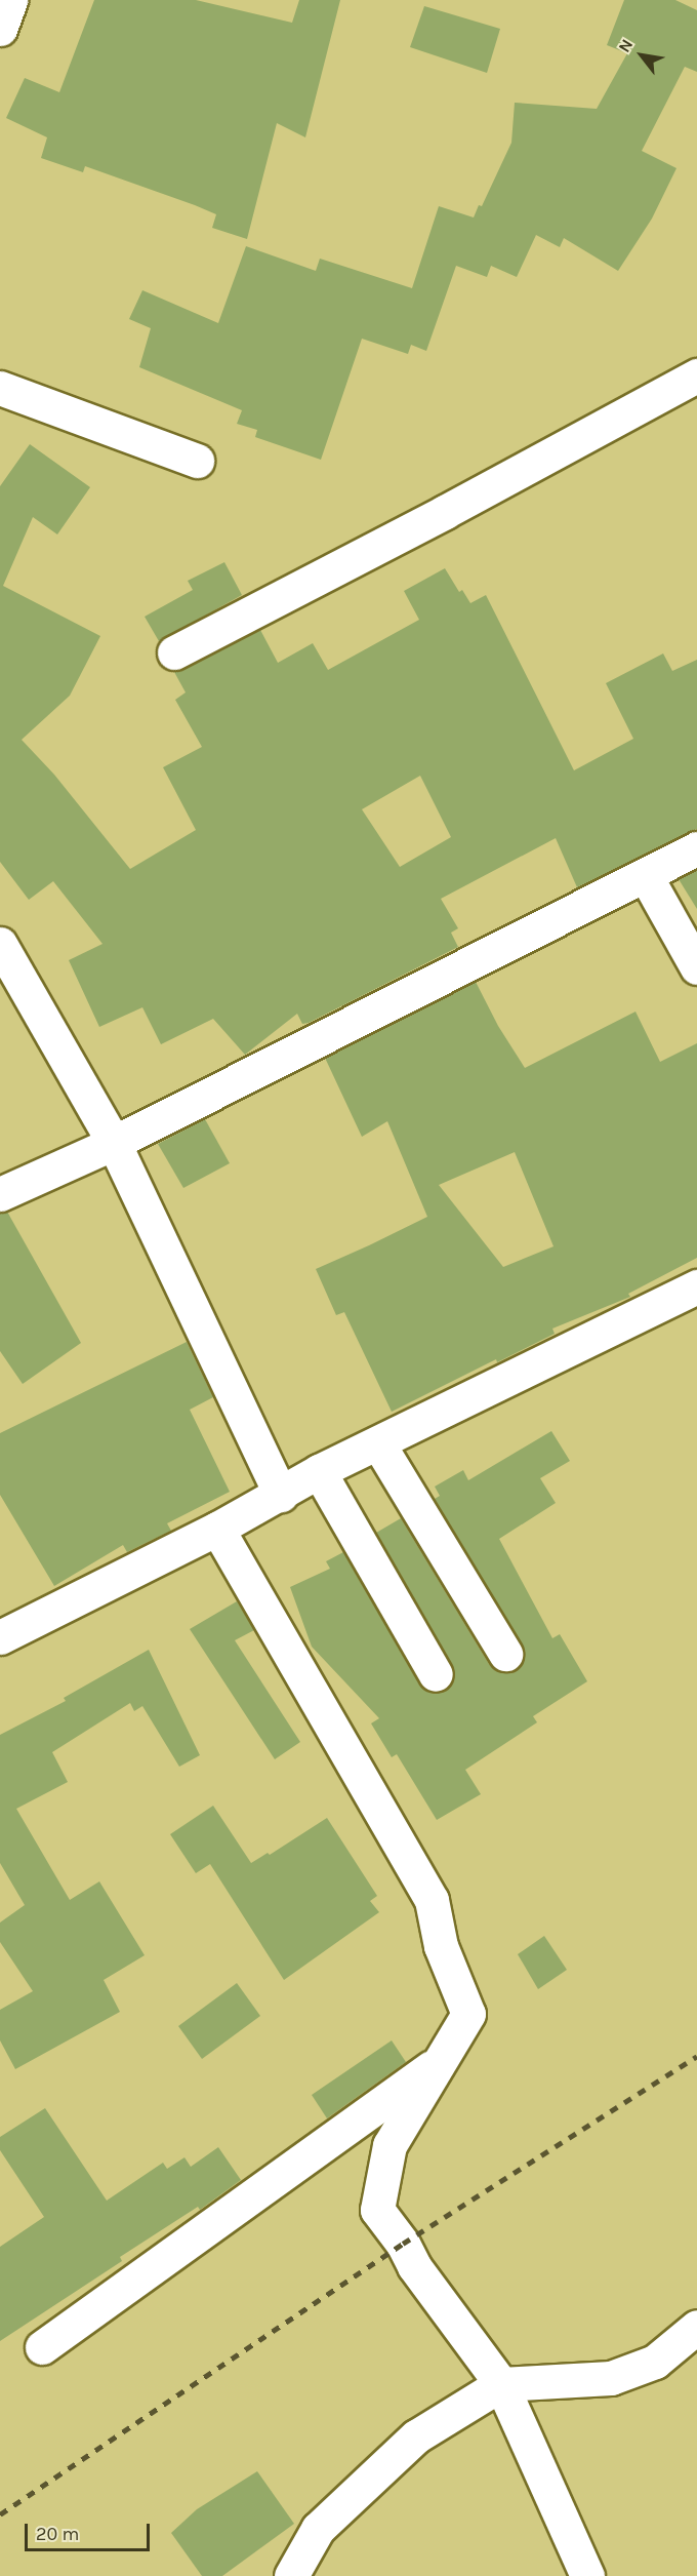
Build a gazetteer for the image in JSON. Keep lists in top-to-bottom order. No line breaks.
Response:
{"scale_bar":"20 m","north":"top left"}
